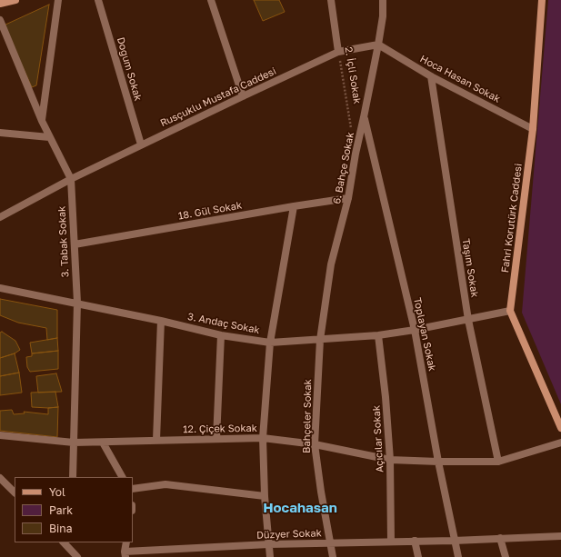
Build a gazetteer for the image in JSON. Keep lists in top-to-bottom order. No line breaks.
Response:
{"streets":{"street":["Doğum Sokak","2. İçli Sokak","Hoca Hasan Sokak","Rusçuklu Mustafa Caddesi","6. Bahçe Sokak","18. Gül Sokak","Fahri Korutürk Caddesi","3. Tabak Sokak","Taşım Sokak","3. Andaç Sokak","Toplayan Sokak","Bahçeler Sokak","12. Çiçek Sokak","Açıcılar Sokak","Düzyer Sokak"]},"crossings":[["Doğum Sokak","Rusçuklu Mustafa Caddesi"],["2. İçli Sokak","Rusçuklu Mustafa Caddesi"],["Hoca Hasan Sokak","Rusçuklu Mustafa Caddesi"],["Hoca Hasan Sokak","6. Bahçe Sokak"],["Hoca Hasan Sokak","Fahri Korutürk Caddesi"],["Hoca Hasan Sokak","Taşım Sokak"],["Rusçuklu Mustafa Caddesi","6. Bahçe Sokak"],["Rusçuklu Mustafa Caddesi","3. Tabak Sokak"],["6. Bahçe Sokak","18. Gül Sokak"],["6. Bahçe Sokak","3. Andaç Sokak"],["6. Bahçe Sokak","Toplayan Sokak"],["6. Bahçe Sokak","Bahçeler Sokak"],["18. Gül Sokak","3. Tabak Sokak"],["Fahri Korutürk Caddesi","3. Andaç Sokak"],["3. Tabak Sokak","3. Andaç Sokak"],["3. Tabak Sokak","12. Çiçek Sokak"],["Taşım Sokak","3. Andaç Sokak"],["Taşım Sokak","12. Çiçek Sokak"],["3. Andaç Sokak","Toplayan Sokak"],["3. Andaç Sokak","Bahçeler Sokak"],["3. Andaç Sokak","Açıcılar Sokak"],["Toplayan Sokak","12. Çiçek Sokak"],["Toplayan Sokak","Düzyer Sokak"],["Bahçeler Sokak","12. Çiçek Sokak"],["Bahçeler Sokak","Düzyer Sokak"],["12. Çiçek Sokak","Açıcılar Sokak"],["Açıcılar Sokak","Düzyer Sokak"]],"districts":["Hocahasan"],"legend":["Yol","Park","Bina"]}
